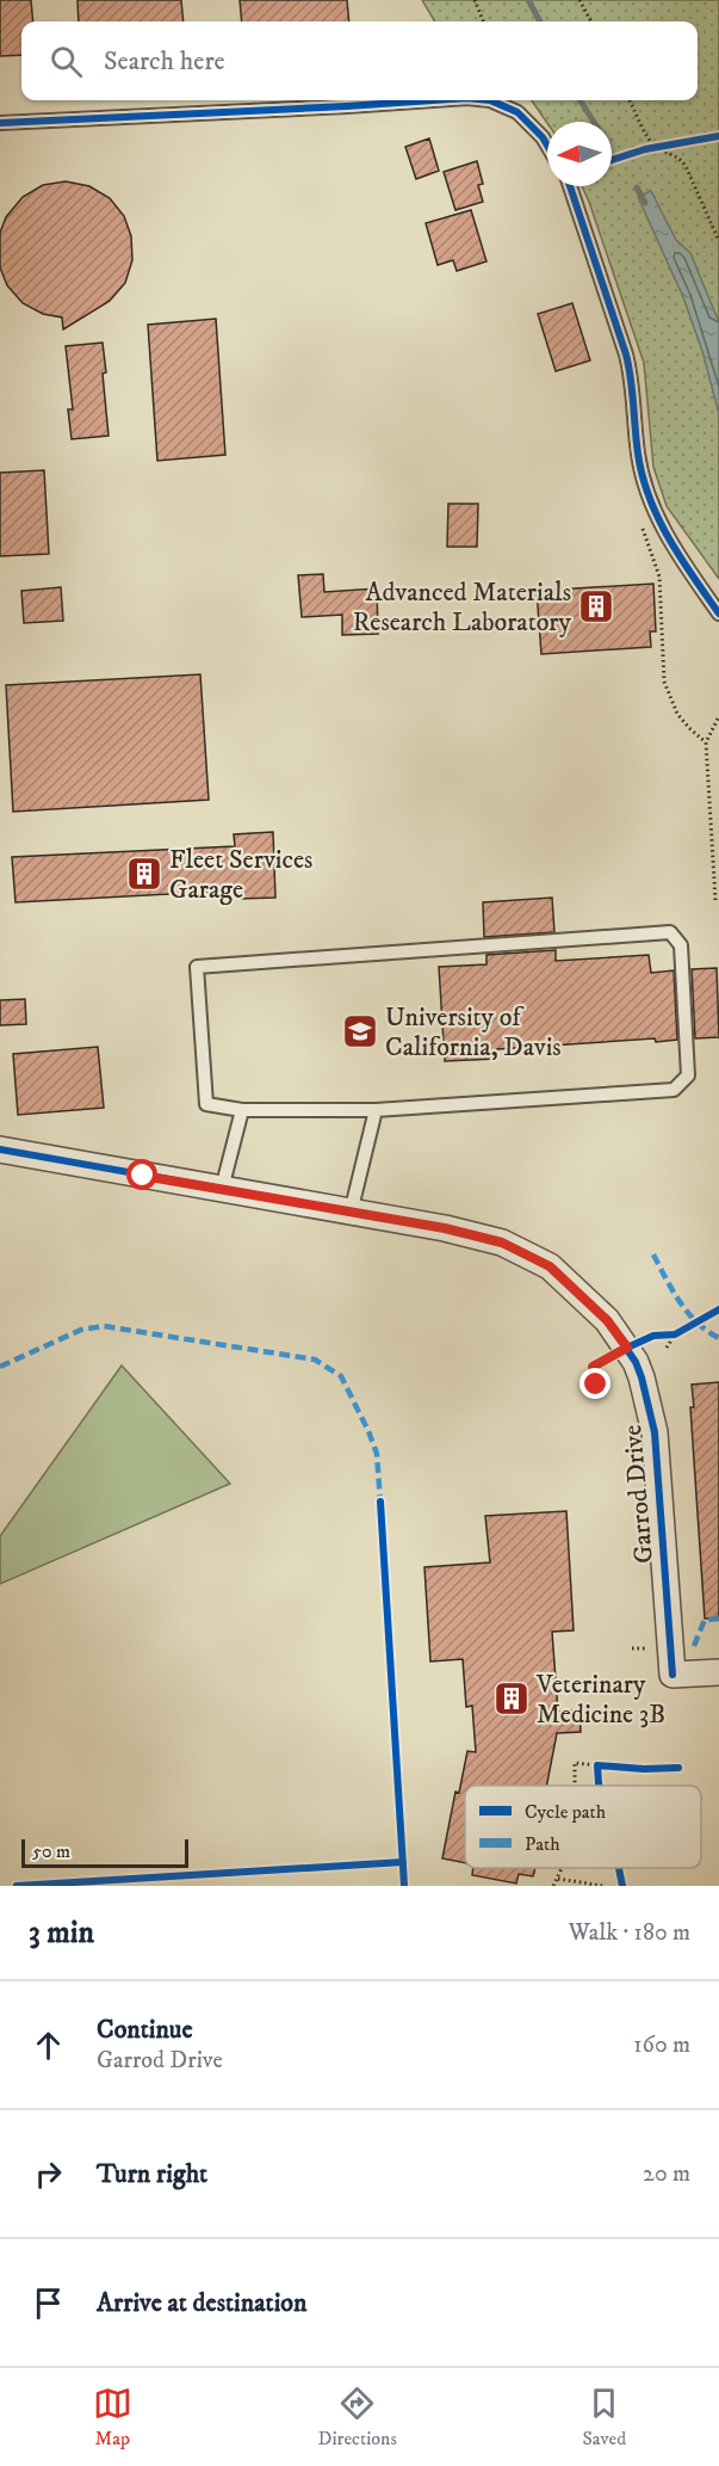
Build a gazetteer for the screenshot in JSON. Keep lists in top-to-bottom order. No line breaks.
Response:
{"streets":{"street":["Garrod Drive"]},"places":{"building":["Advanced Materials Research Laboratory","Fleet Services Garage","Veterinary Medicine 3B"],"school or university":["University of California, Davis"]},"legend":["Cycle path","Path"],"scale_bar":"50 m","north":"left","page":{"search":"Search here","scale":"50 m","heading":["3 min","Walk · 180 m"],"list":[["Continue","Garrod Drive","160 m"],["Turn right","20 m"],"Arrive at destination"],"nav":["Map","Directions","Saved"]}}
